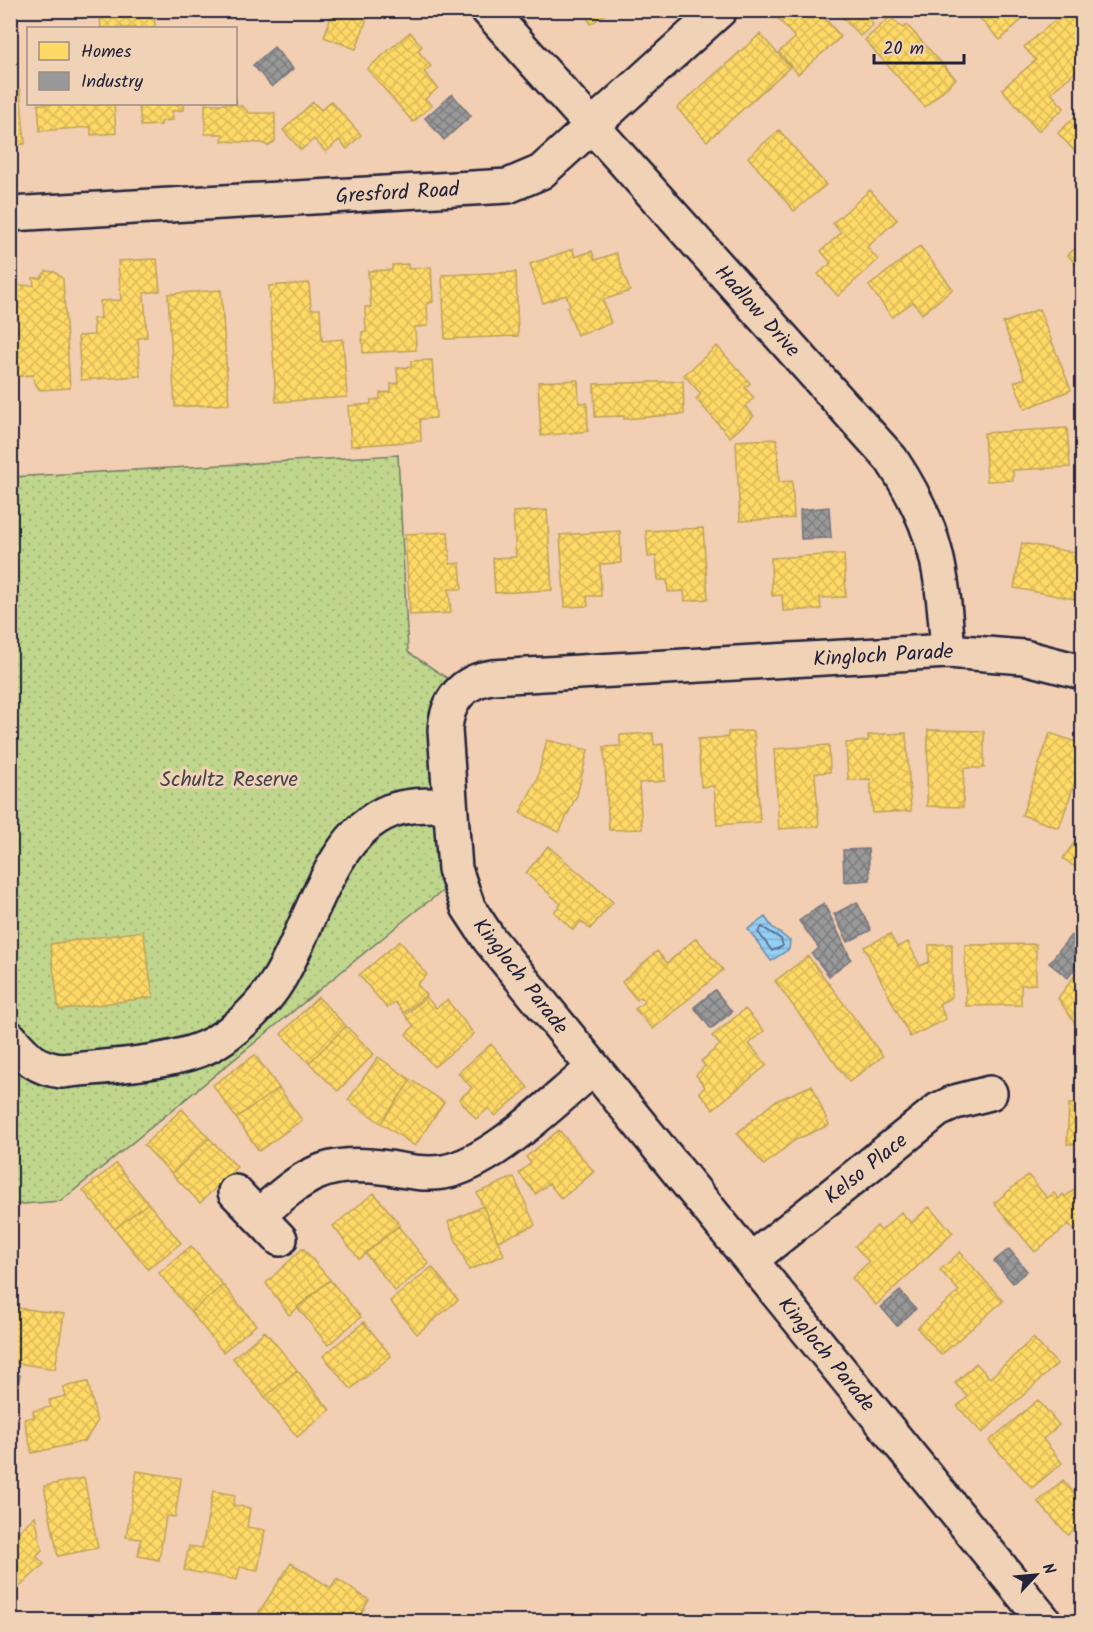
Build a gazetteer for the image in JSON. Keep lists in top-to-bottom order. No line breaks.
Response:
{"streets":{"street":["Gresford Road","Hadlow Drive","Kingloch Parade","Kelso Place"]},"crossings":[["Gresford Road","Hadlow Drive"],["Hadlow Drive","Kingloch Parade"],["Kingloch Parade","Kelso Place"]],"parks":["Schultz Reserve"],"legend":["Homes","Industry"],"scale_bar":"20 m","north":"top right"}
